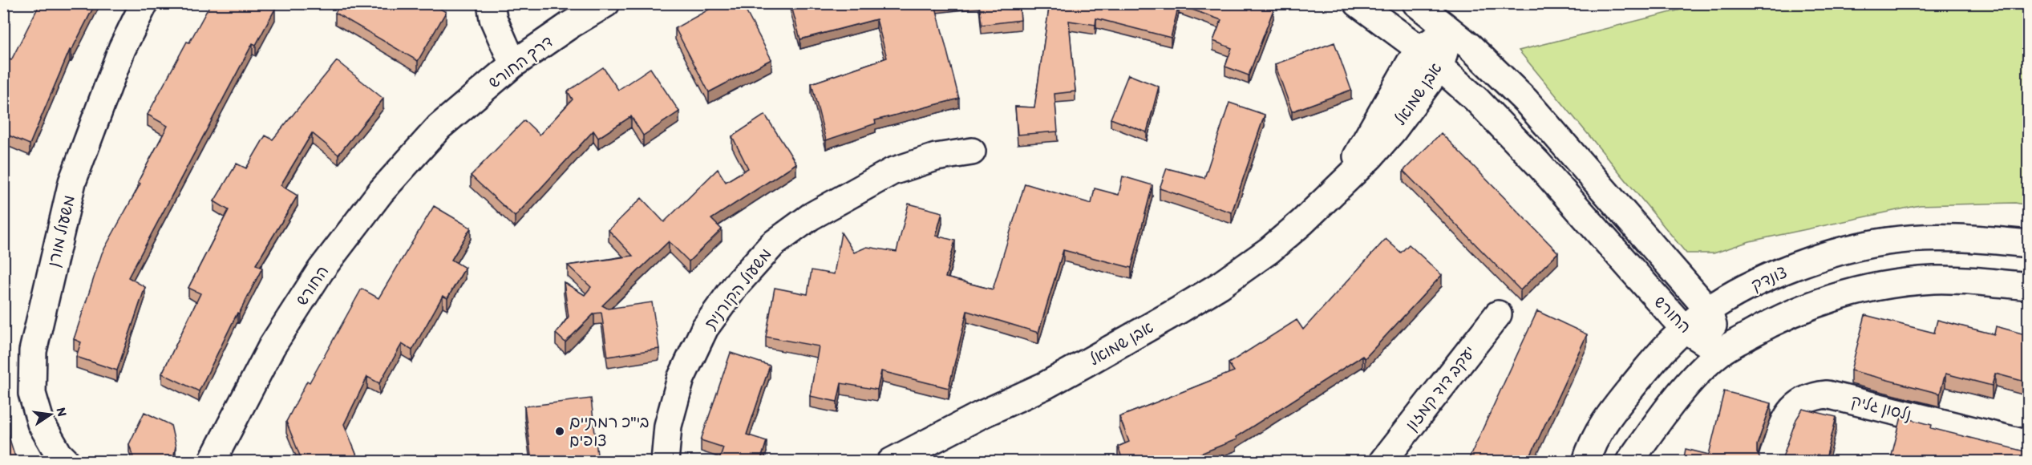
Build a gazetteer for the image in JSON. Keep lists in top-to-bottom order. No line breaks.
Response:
{"streets":{"street":["דרך החורש","אבן שמואל","משעול מורן","צונדק","החורש","משעול הקורנית","יעקב דוד קמזון","נלסון גליק"]},"crossings":[["דרך החורש","החורש"],["אבן שמואל","החורש"],["צונדק","החורש"]],"places":["בי\"כ רמתיים צופים"],"north":"right"}
